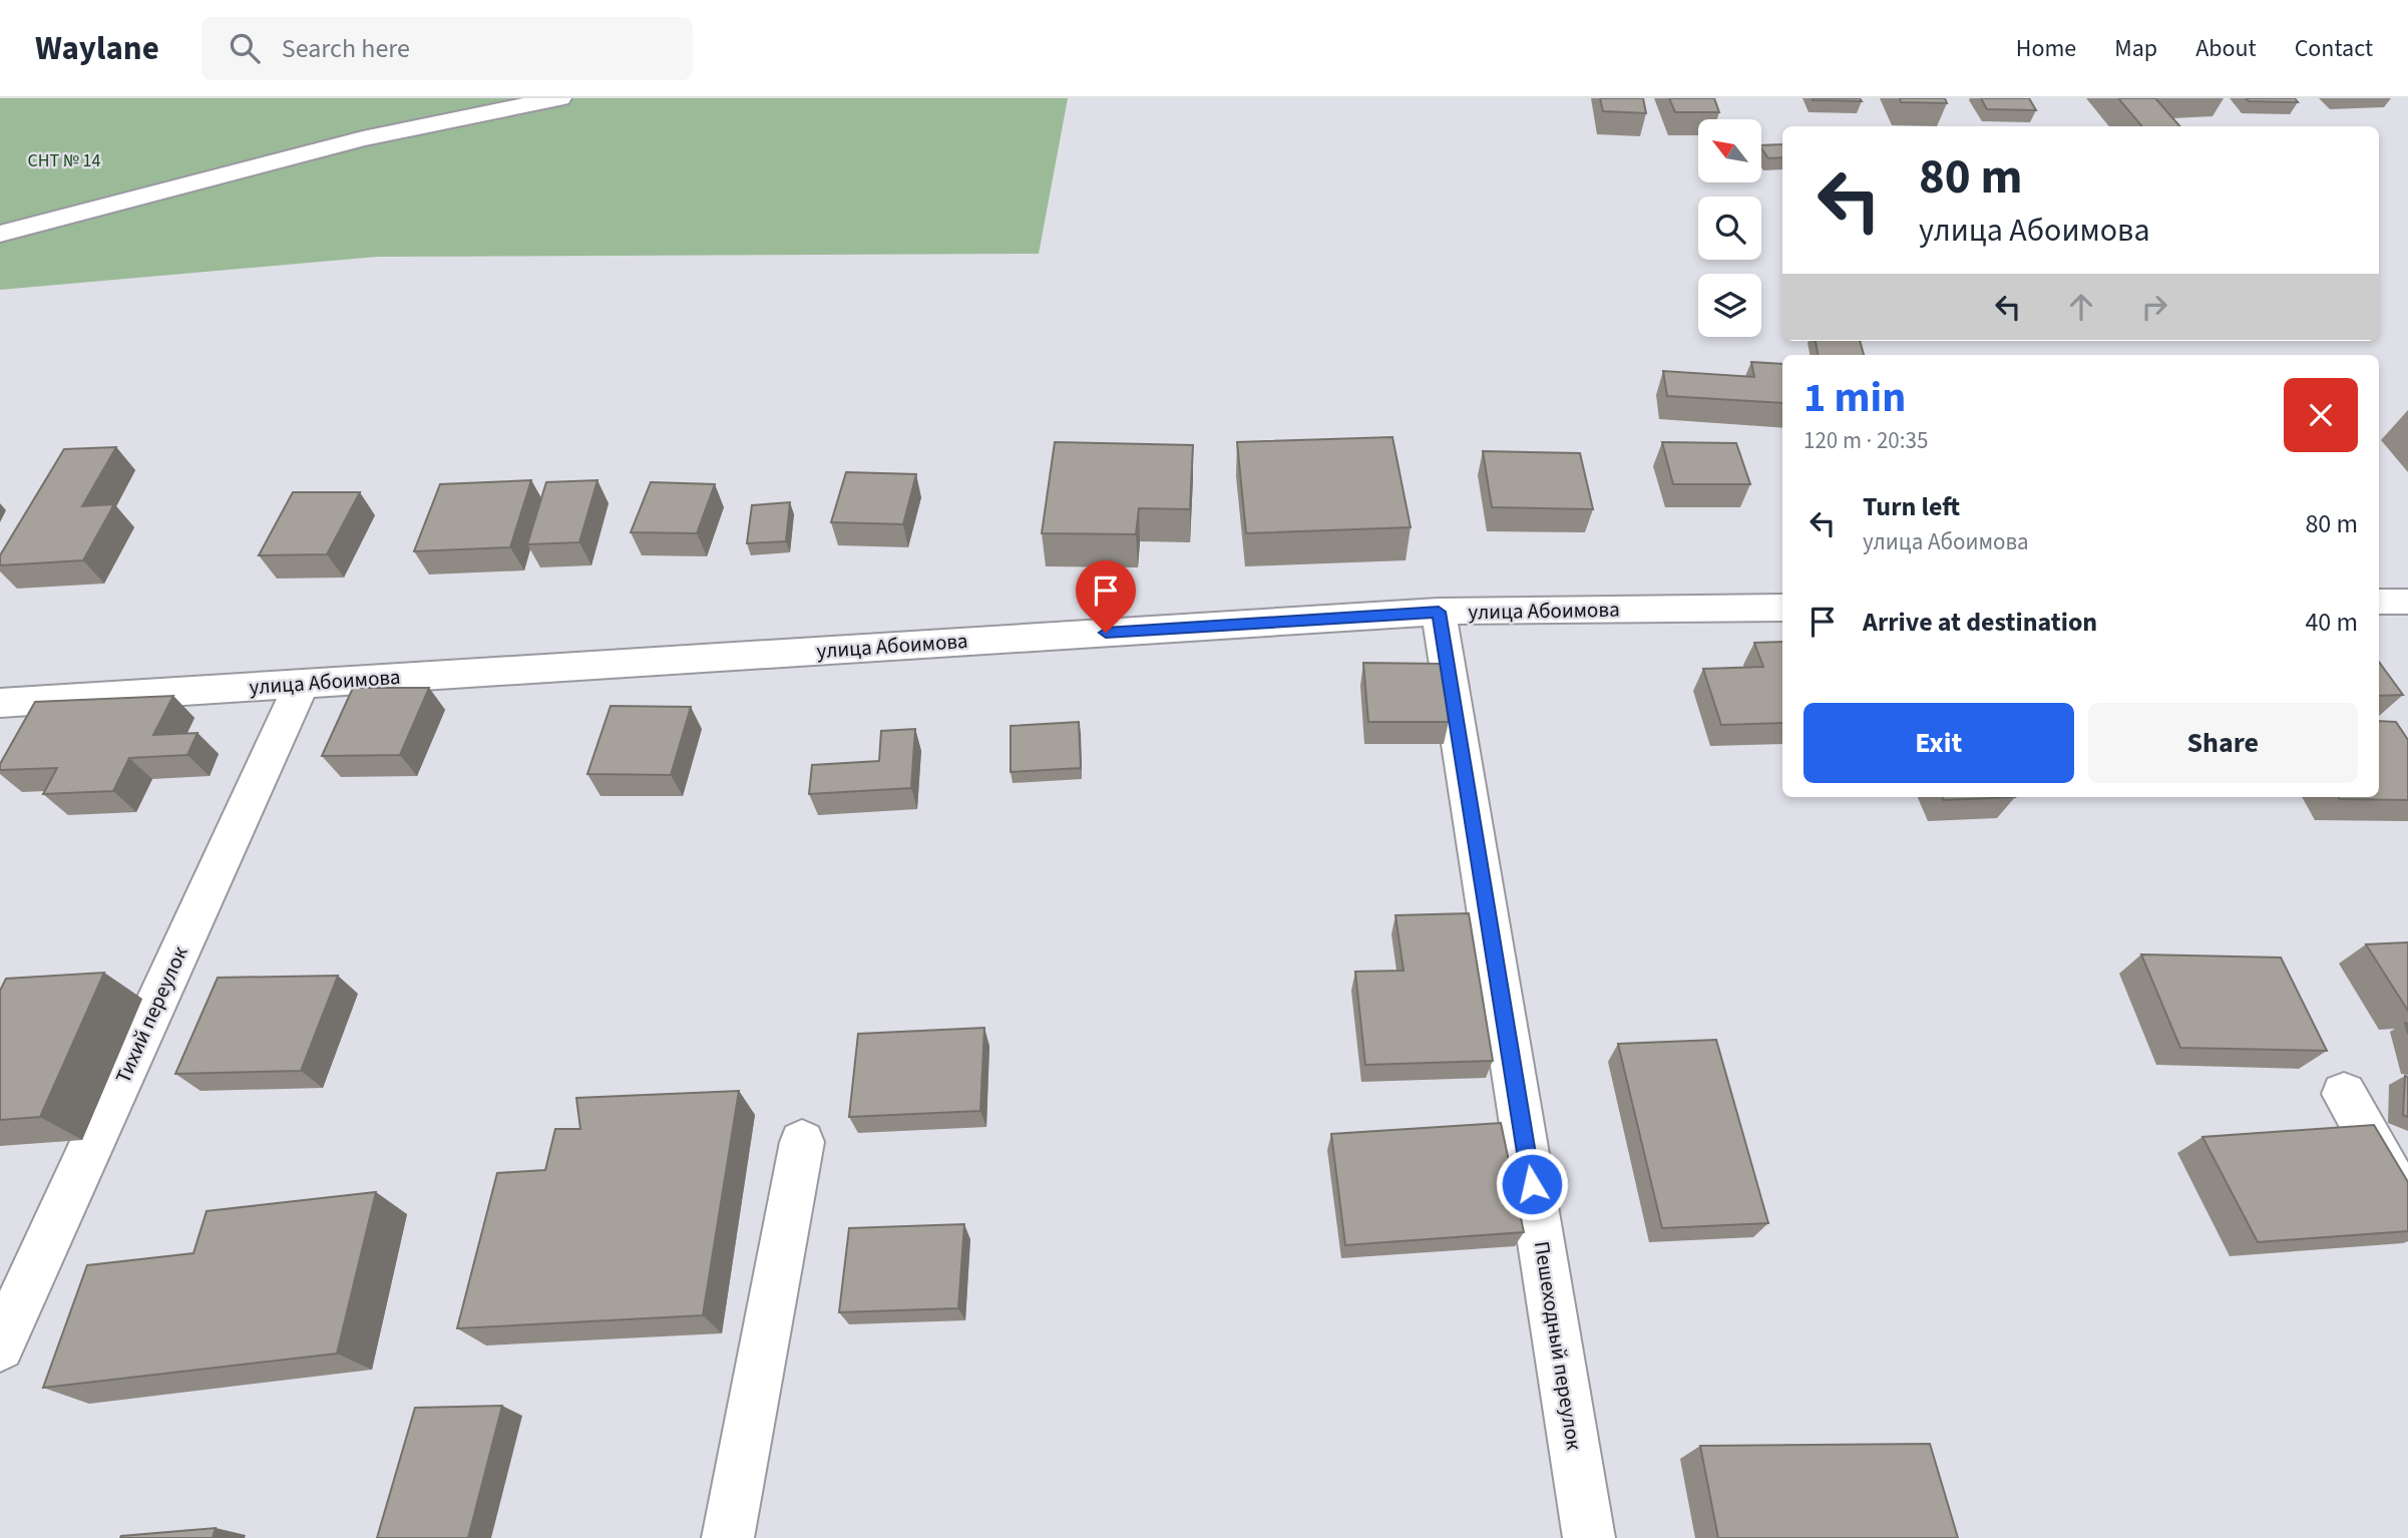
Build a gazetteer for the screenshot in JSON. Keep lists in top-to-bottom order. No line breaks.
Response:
{"streets":{"street":["улица Абоимова","Тихий переулок","Пешеходный переулок"]},"crossings":[["улица Абоимова","Тихий переулок"],["улица Абоимова","Пешеходный переулок"]],"parks":["СНТ № 14"],"north":"top left","page":{"header":"Waylane","search":"Search here","nav":["Home","Map","About","Contact"],"turn":["80 m","улица Абоимова"],"heading":["1 min","120 m · 20:35"],"list":[{"name":"Turn left","note":"улица Абоимова","value":"80 m"},{"name":"Arrive at destination","value":"40 m"}],"buttons":["Exit","Share"]}}
